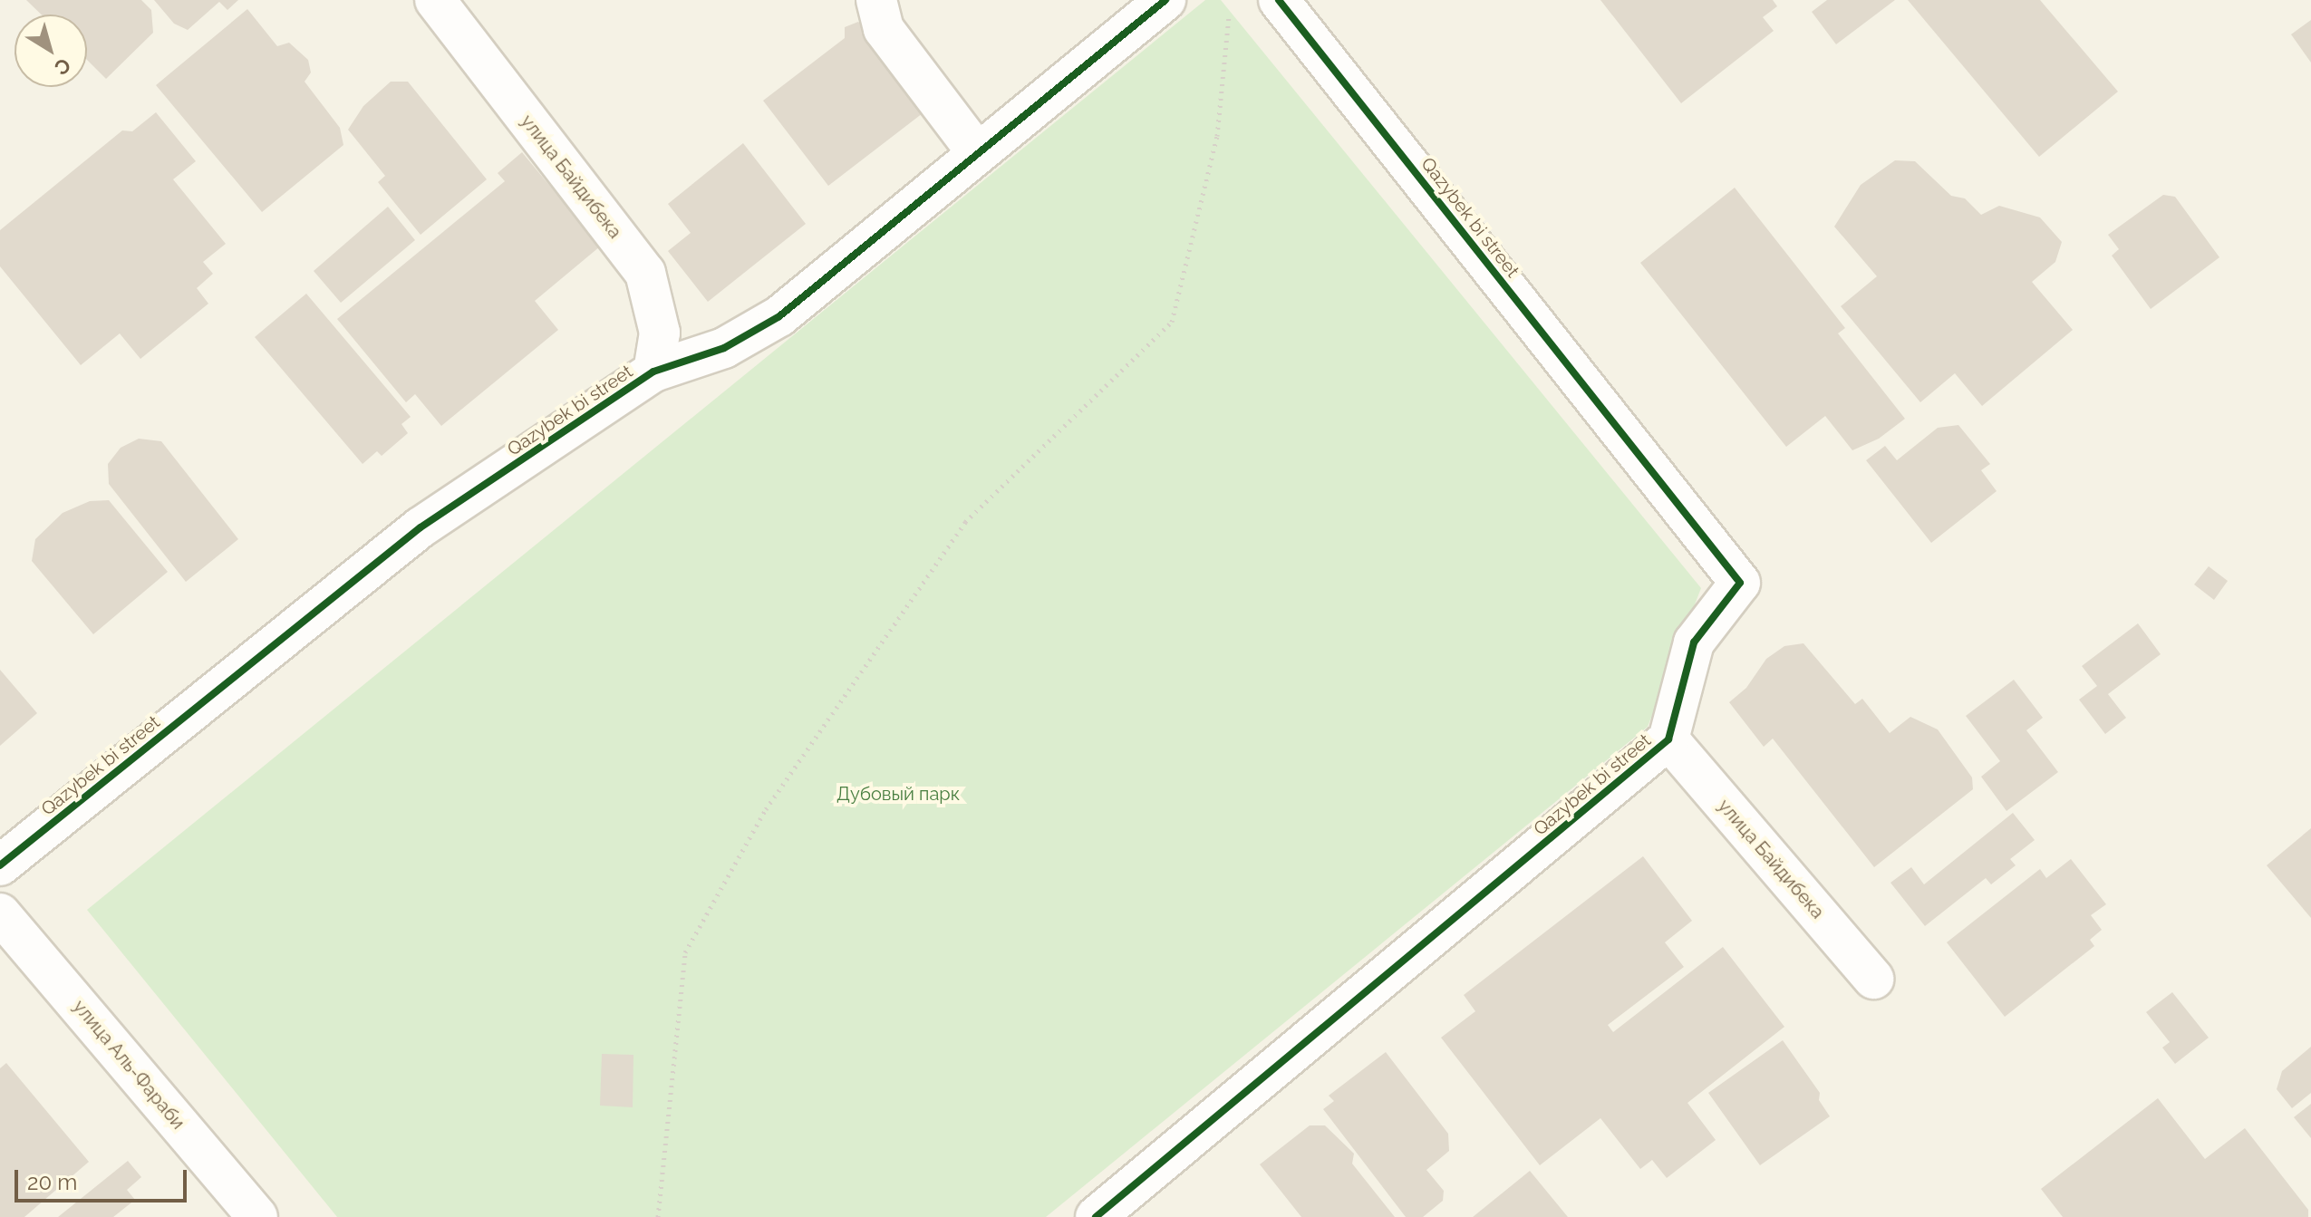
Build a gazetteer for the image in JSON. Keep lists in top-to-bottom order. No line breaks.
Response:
{"streets":{"street":["улица Байдибека","Qazybek bi street","улица Аль-Фараби"]},"crossings":[["улица Байдибека","Qazybek bi street"]],"parks":["Дубовый парк"],"scale_bar":"20 m","north":"bottom right"}
